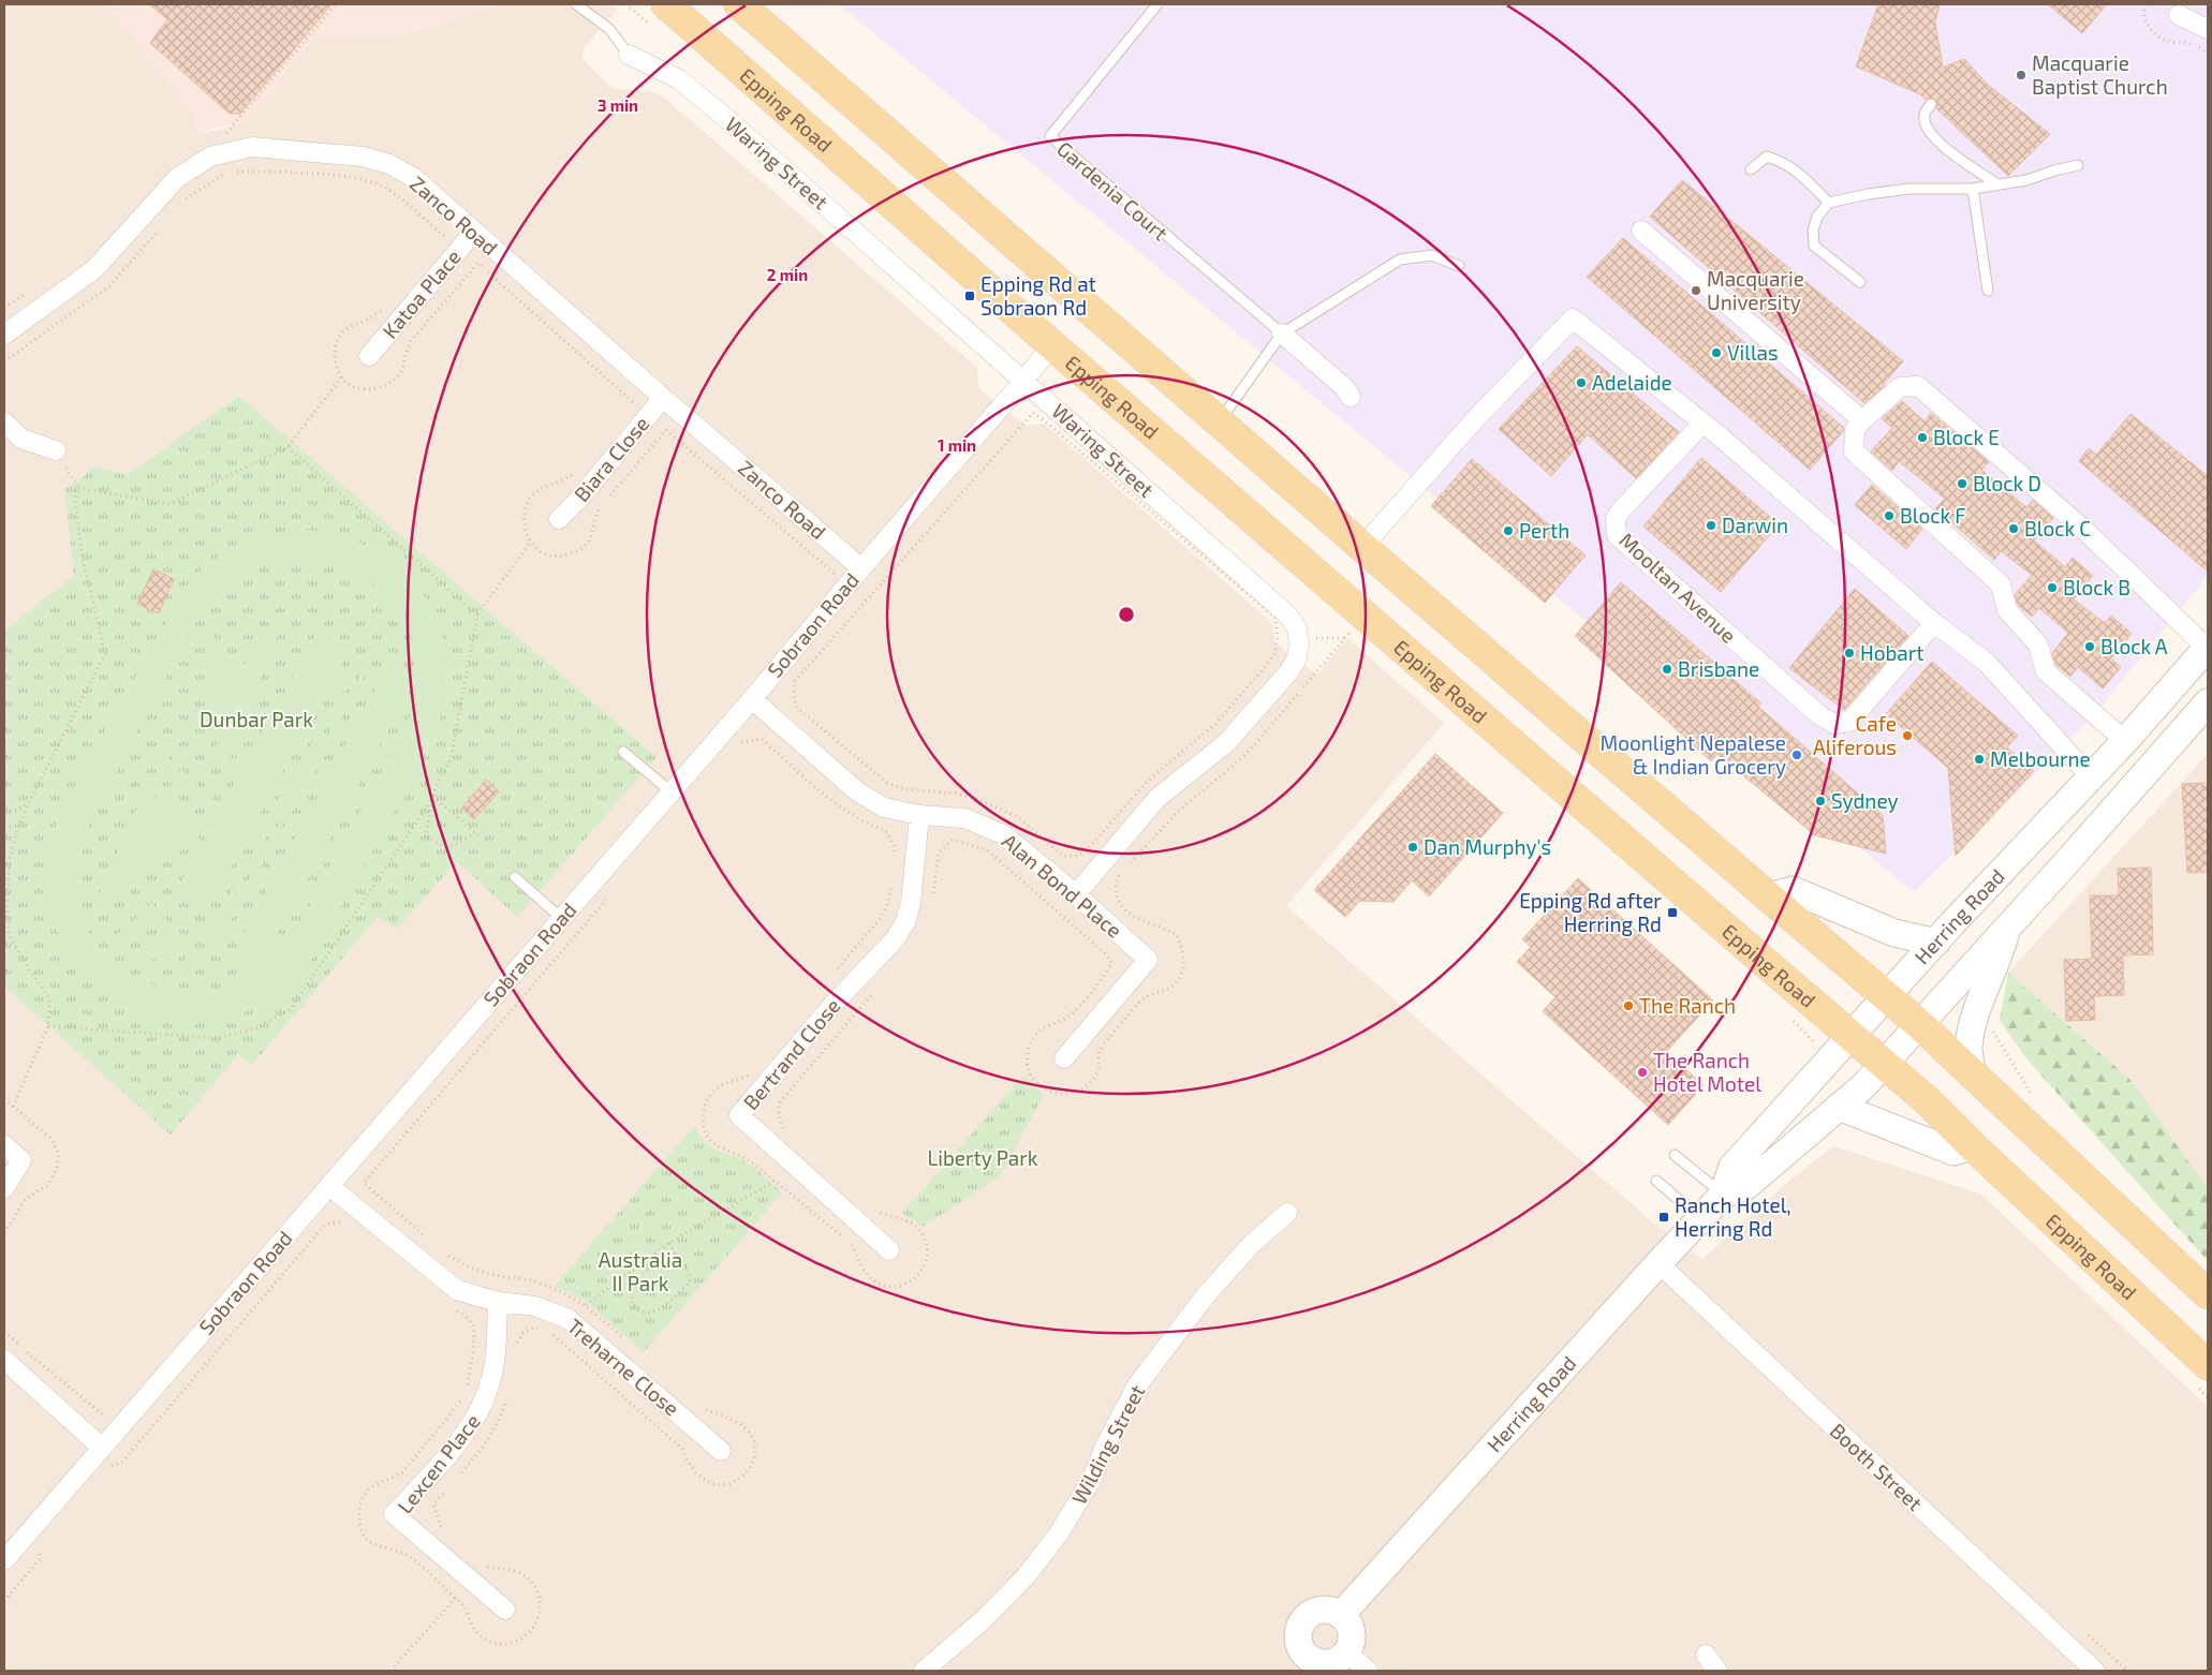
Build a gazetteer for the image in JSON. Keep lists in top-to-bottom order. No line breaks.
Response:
{"streets":{"main road":["Epping Road","Herring Road"],"street":["Waring Street","Zanco Road","Katoa Place","Biara Close","Mooltan Avenue","Sobraon Road","Alan Bond Place","Bertrand Close","Treharne Close","Wilding Street","Lexcen Place","Booth Street"],"lane":["Gardenia Court"]},"crossings":[["Epping Road","Sobraon Road"],["Epping Road","Herring Road"],["Waring Street","Sobraon Road"],["Waring Street","Alan Bond Place"],["Zanco Road","Katoa Place"],["Zanco Road","Biara Close"],["Zanco Road","Sobraon Road"],["Sobraon Road","Alan Bond Place"],["Sobraon Road","Treharne Close"],["Alan Bond Place","Bertrand Close"],["Herring Road","Booth Street"],["Treharne Close","Lexcen Place"]],"parks":["Dunbar Park","Liberty Park","Australia II Park"],"places":{"other":["Macquarie Baptist Church","Macquarie University","Villas","Adelaide","Block E","Block D","Block F","Darwin","Block C","Perth","Block B","Block A","Hobart","Brisbane","Cafe Aliferous","Moonlight Nepalese & Indian Grocery","Melbourne","Sydney","Dan Murphy's","The Ranch","The Ranch Hotel Motel"],"transit":["Epping Rd at Sobraon Rd","Epping Rd after Herring Rd","Ranch Hotel, Herring Rd"]},"rings":["3 min","2 min","1 min"]}
